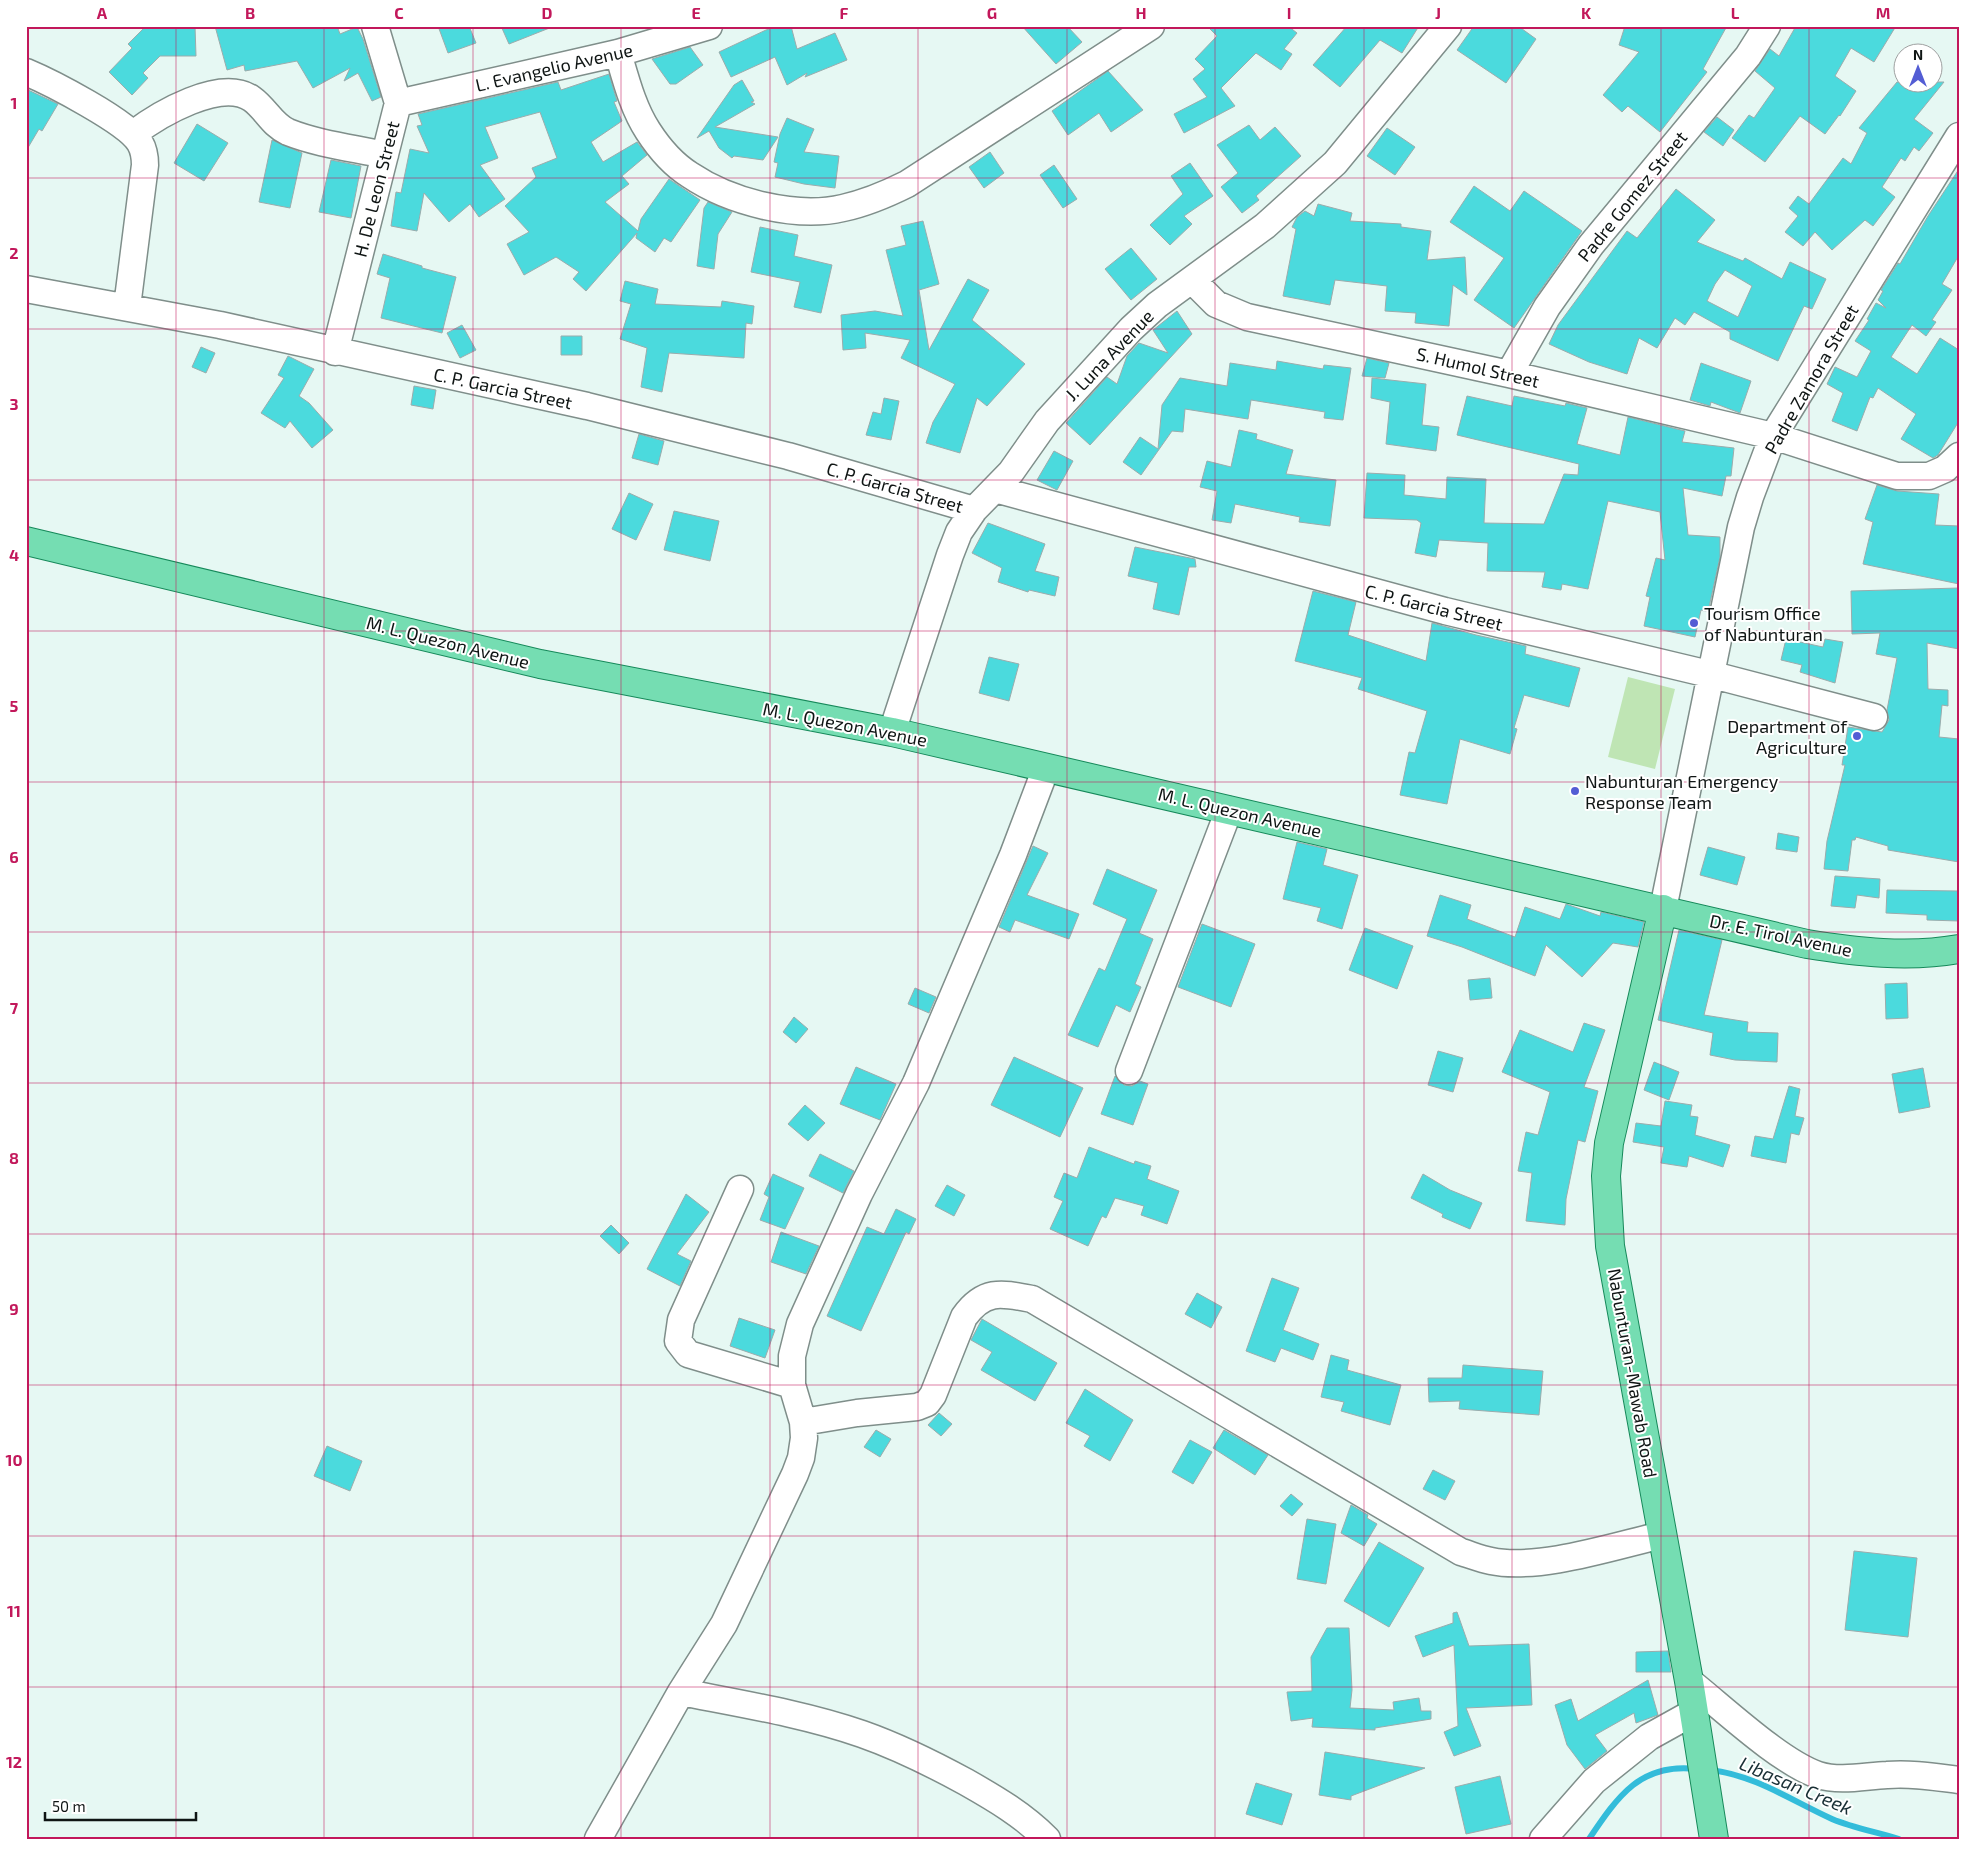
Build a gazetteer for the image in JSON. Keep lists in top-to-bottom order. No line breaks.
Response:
{"streets":{"main road":["M. L. Quezon Avenue","Dr. E. Tirol Avenue","Nabunturan-Mawab Road"],"street":["L. Evangelio Avenue","H. De Leon Street","Padre Gomez Street","J. Luna Avenue","S. Humol Street","Padre Zamora Street","C. P. Garcia Street"]},"crossings":[["L. Evangelio Avenue","H. De Leon Street"],["H. De Leon Street","C. P. Garcia Street"],["Padre Gomez Street","S. Humol Street"],["J. Luna Avenue","S. Humol Street"],["J. Luna Avenue","C. P. Garcia Street"],["J. Luna Avenue","M. L. Quezon Avenue"],["S. Humol Street","Padre Zamora Street"],["Padre Zamora Street","C. P. Garcia Street"],["Padre Zamora Street","M. L. Quezon Avenue"],["Padre Zamora Street","Dr. E. Tirol Avenue"],["Padre Zamora Street","Nabunturan-Mawab Road"],["M. L. Quezon Avenue","Dr. E. Tirol Avenue"],["M. L. Quezon Avenue","Nabunturan-Mawab Road"],["Dr. E. Tirol Avenue","Nabunturan-Mawab Road"]],"water":["Libasan Creek"],"places":["Tourism Office of Nabunturan","Department of Agriculture","Nabunturan Emergency Response Team"],"scale_bar":"50 m","north":"top","grid":{"columns":["A","B","C","D","E","F","G","H","I","J","K","L","M"],"rows":["1","2","3","4","5","6","7","8","9","10","11","12"]}}
